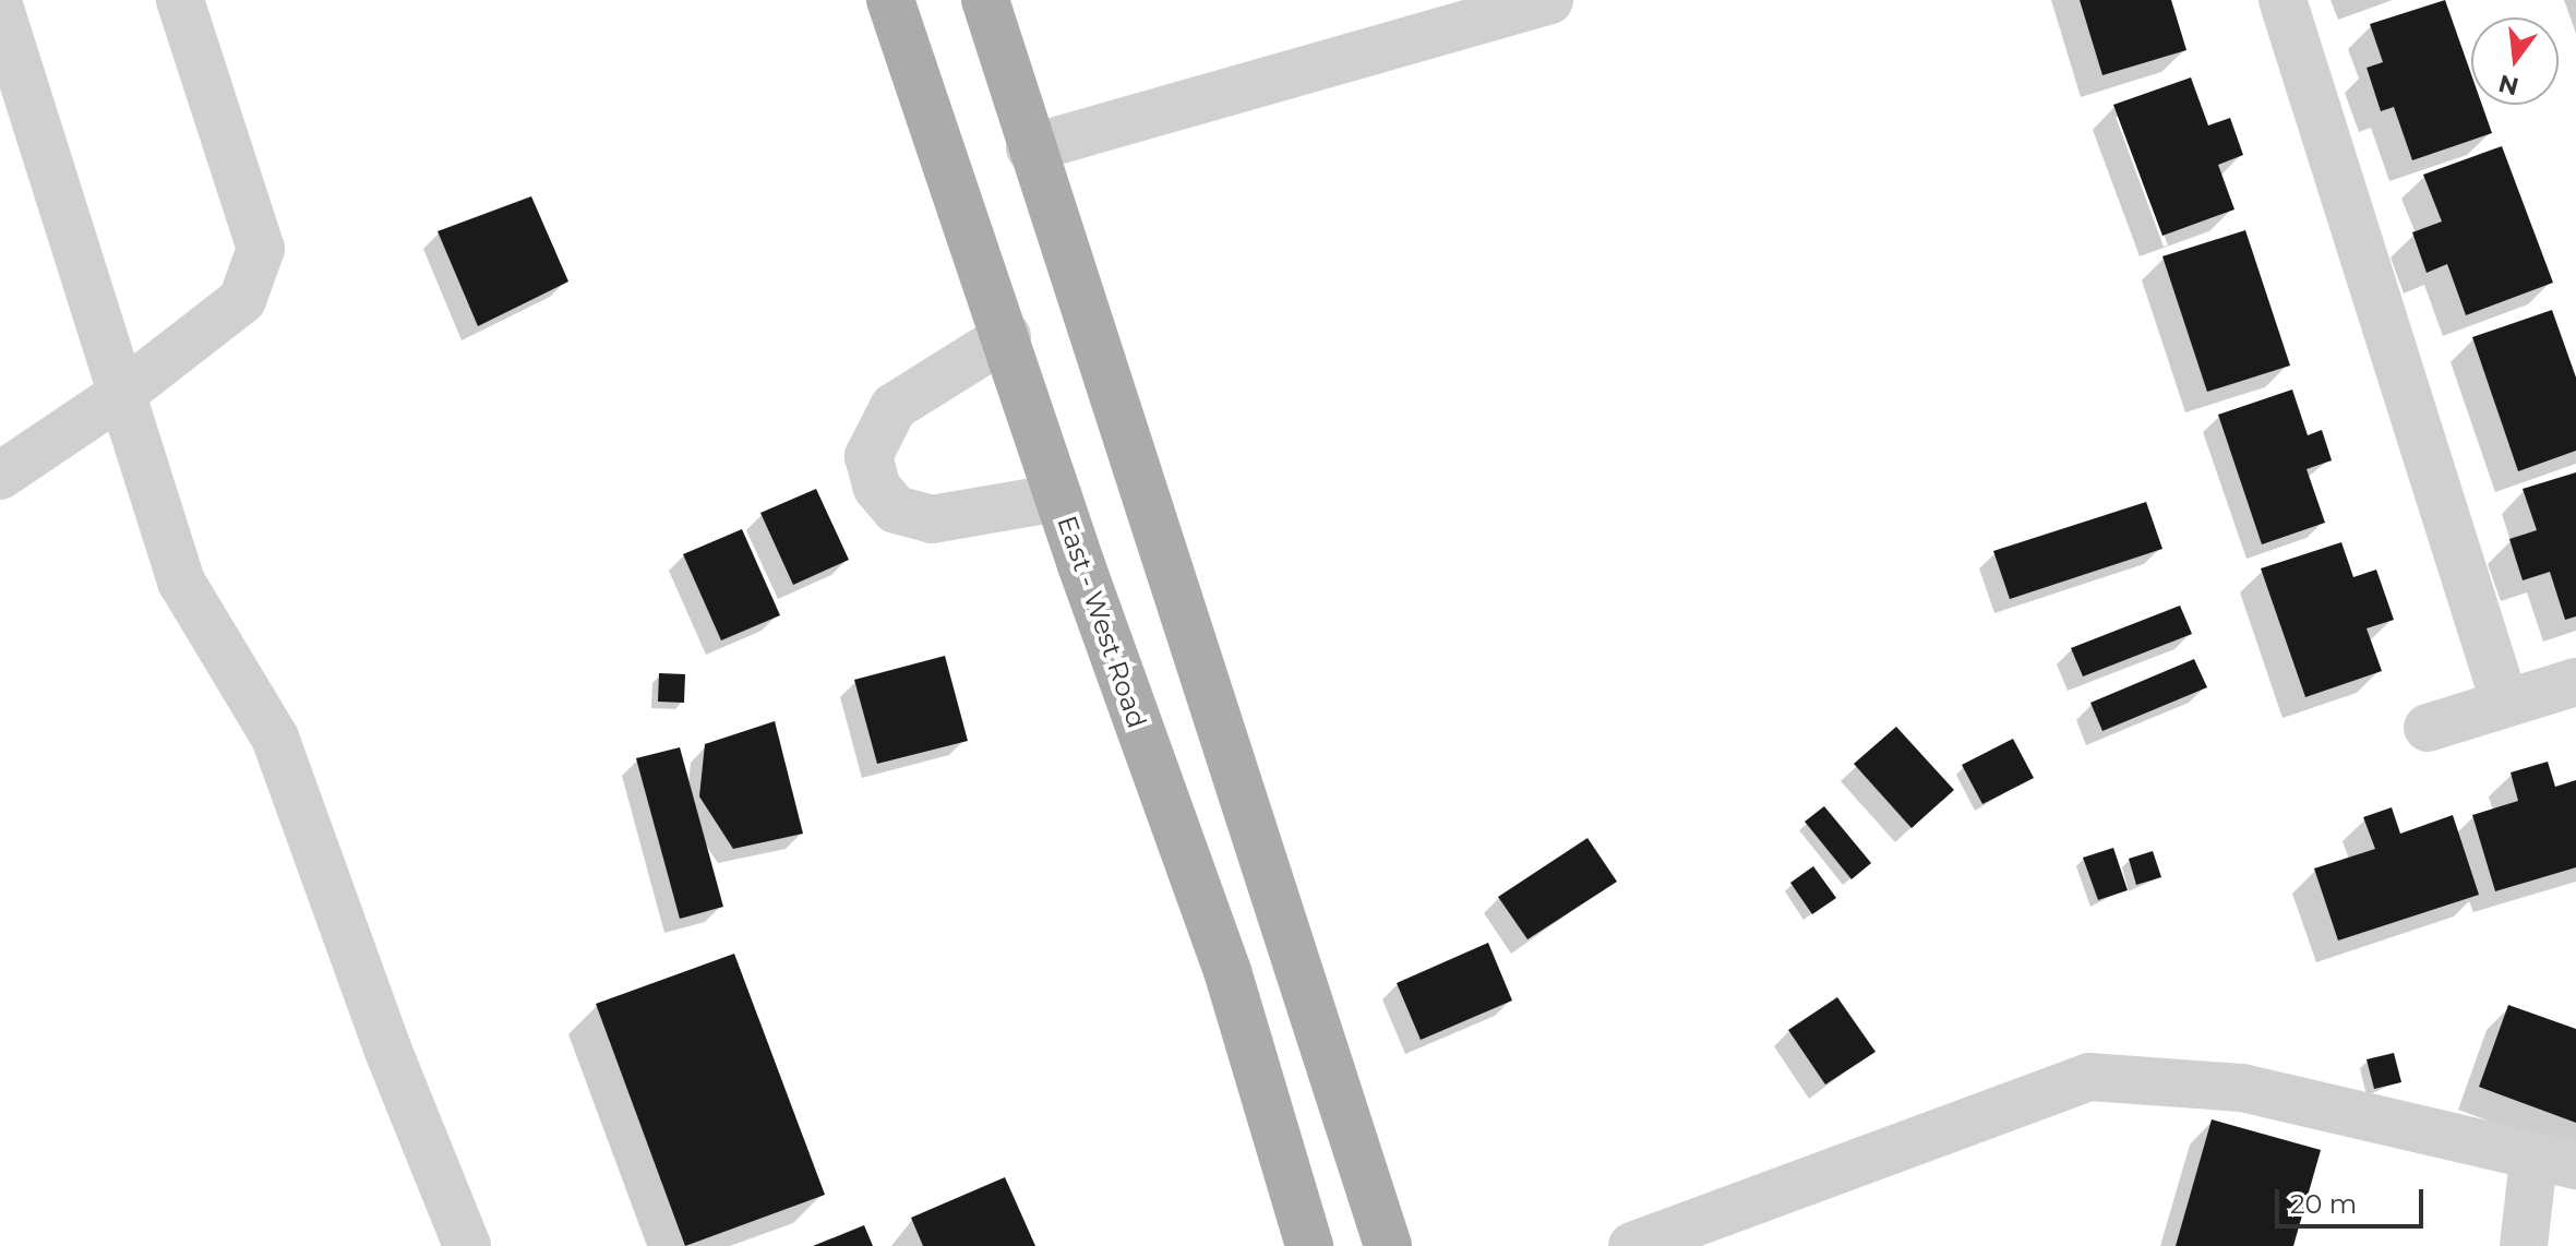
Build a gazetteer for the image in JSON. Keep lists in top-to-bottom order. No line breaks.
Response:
{"streets":{"main road":["East - West Road"]},"scale_bar":"20 m","north":"bottom"}
